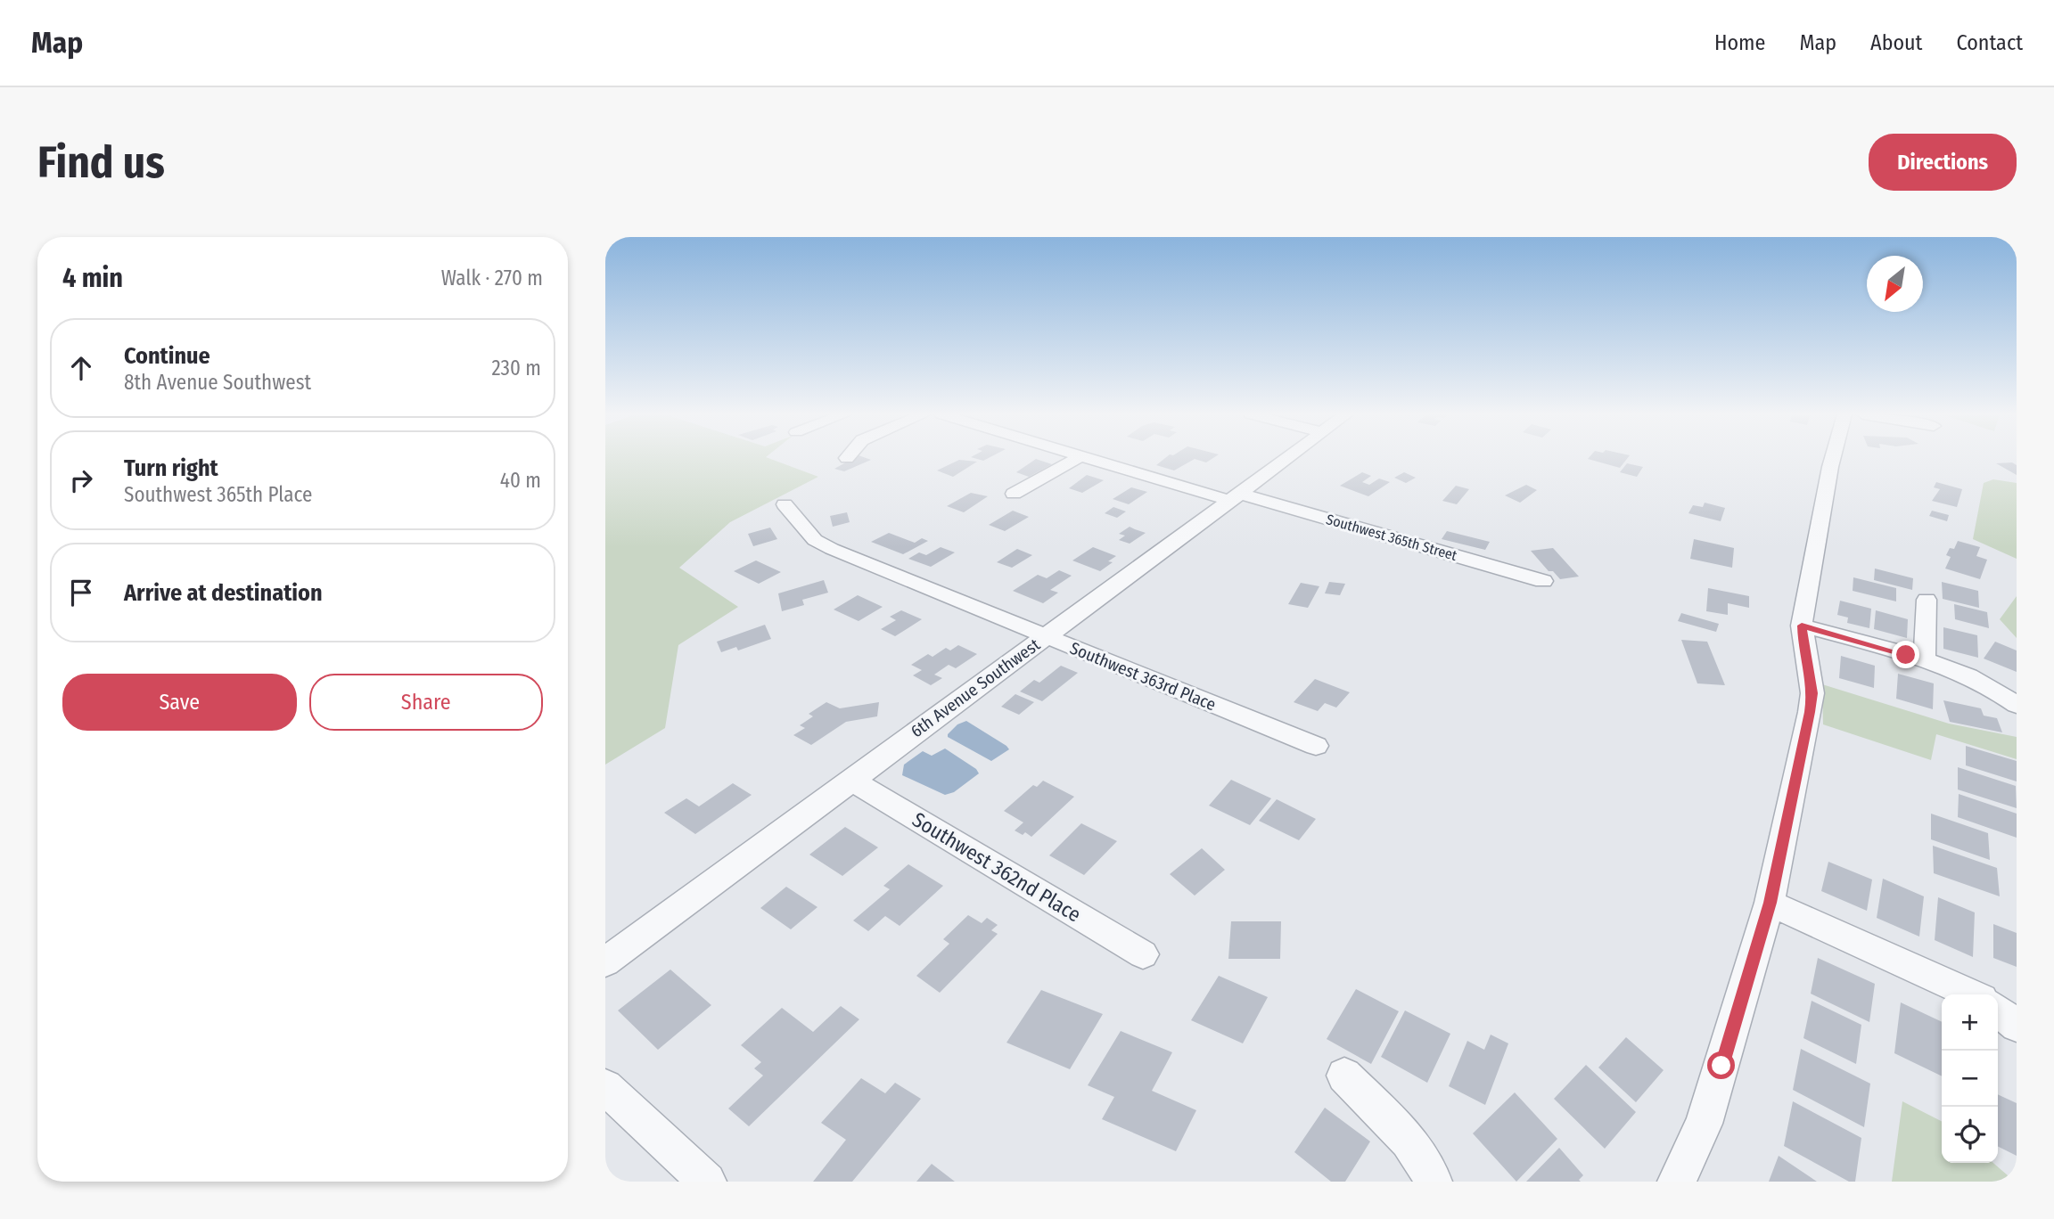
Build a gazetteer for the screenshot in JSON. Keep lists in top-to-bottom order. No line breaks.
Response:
{"streets":{"street":["Southwest 365th Street","Southwest 363rd Place","6th Avenue Southwest","Southwest 362nd Place"]},"crossings":[["Southwest 365th Street","6th Avenue Southwest"],["Southwest 363rd Place","6th Avenue Southwest"],["6th Avenue Southwest","Southwest 362nd Place"]],"north":"bottom left","page":{"header":"Map","nav":["Home","Map","About","Contact"],"buttons":["Directions",["Save","Share"]],"title":"Find us","heading":["4 min","Walk · 270 m"],"list":[["Continue","8th Avenue Southwest","230 m"],["Turn right","Southwest 365th Place","40 m"],"Arrive at destination"],"map_buttons":["+","−"]}}
